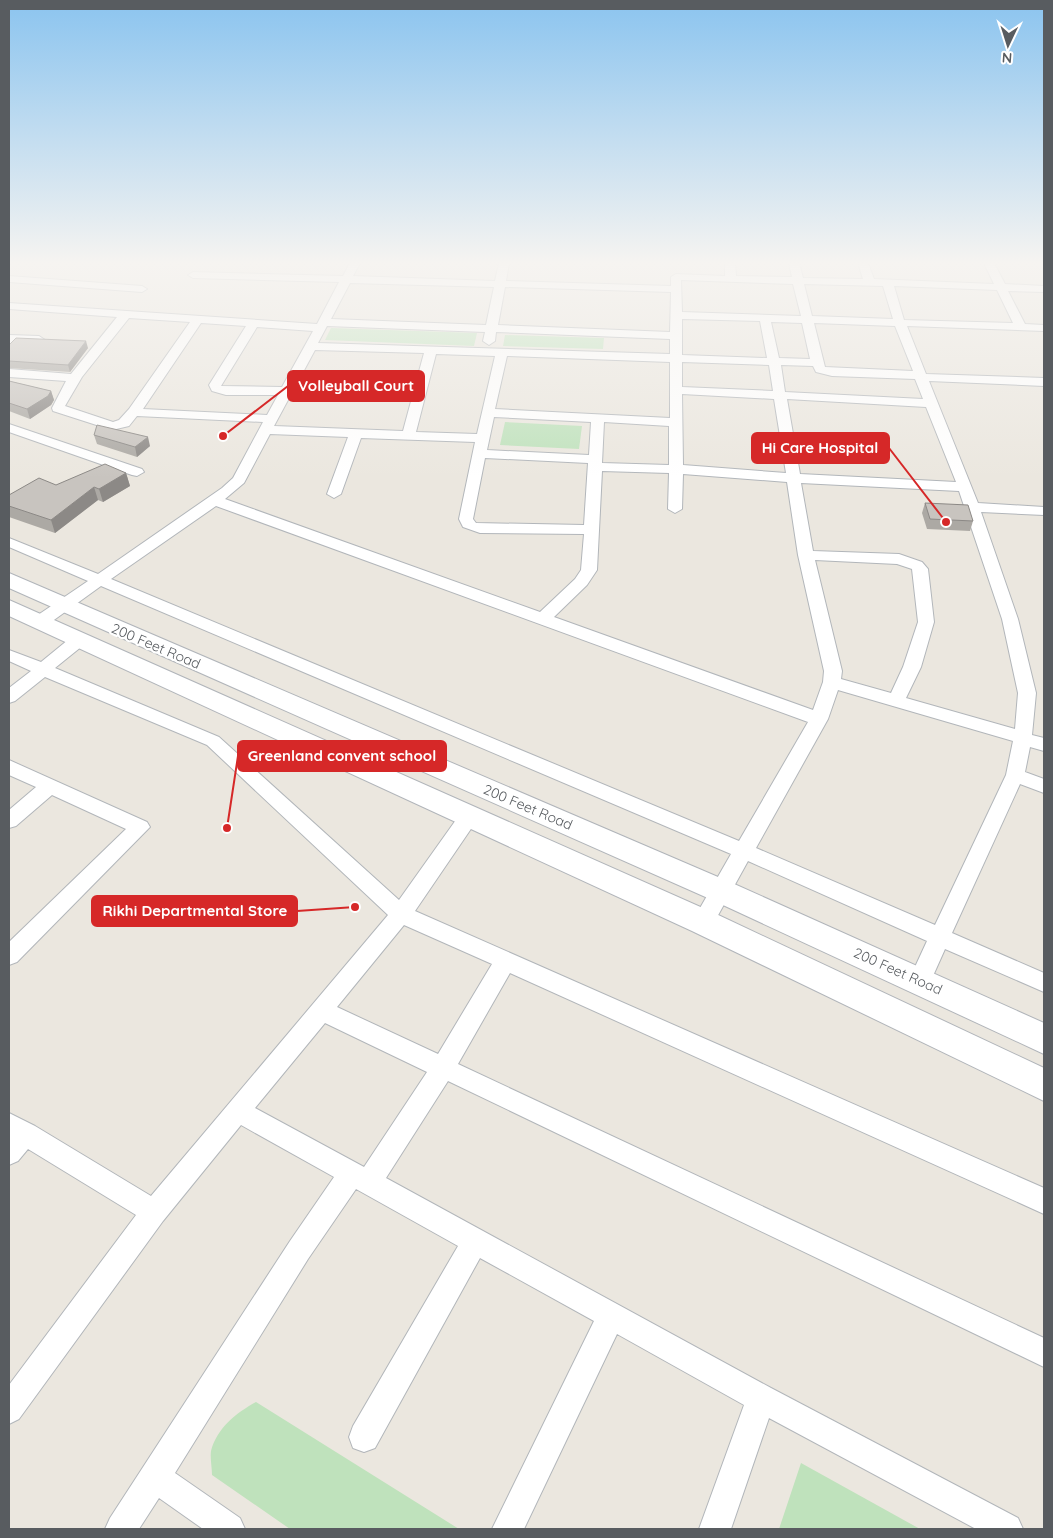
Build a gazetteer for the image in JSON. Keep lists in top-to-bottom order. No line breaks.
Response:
{"streets":{"street":["200 Feet Road"]},"places":["Volleyball Court","Hi Care Hospital","Greenland convent school","Rikhi Departmental Store"],"north":"bottom"}
